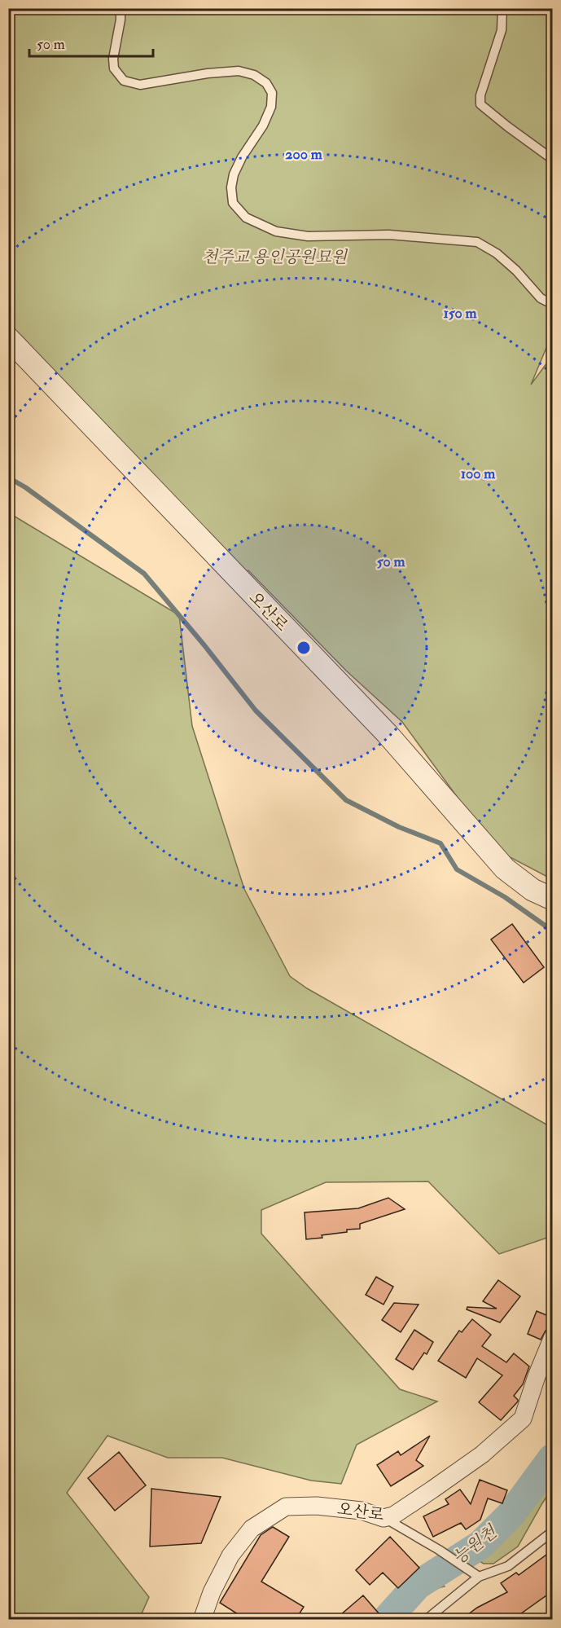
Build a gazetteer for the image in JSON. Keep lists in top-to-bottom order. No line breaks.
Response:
{"streets":{"street":["오산로"]},"water":["능원천"],"parks":["천주교 용인공원묘원"],"scale_bar":"50 m","rings":["200 m","150 m","100 m","50 m"]}
